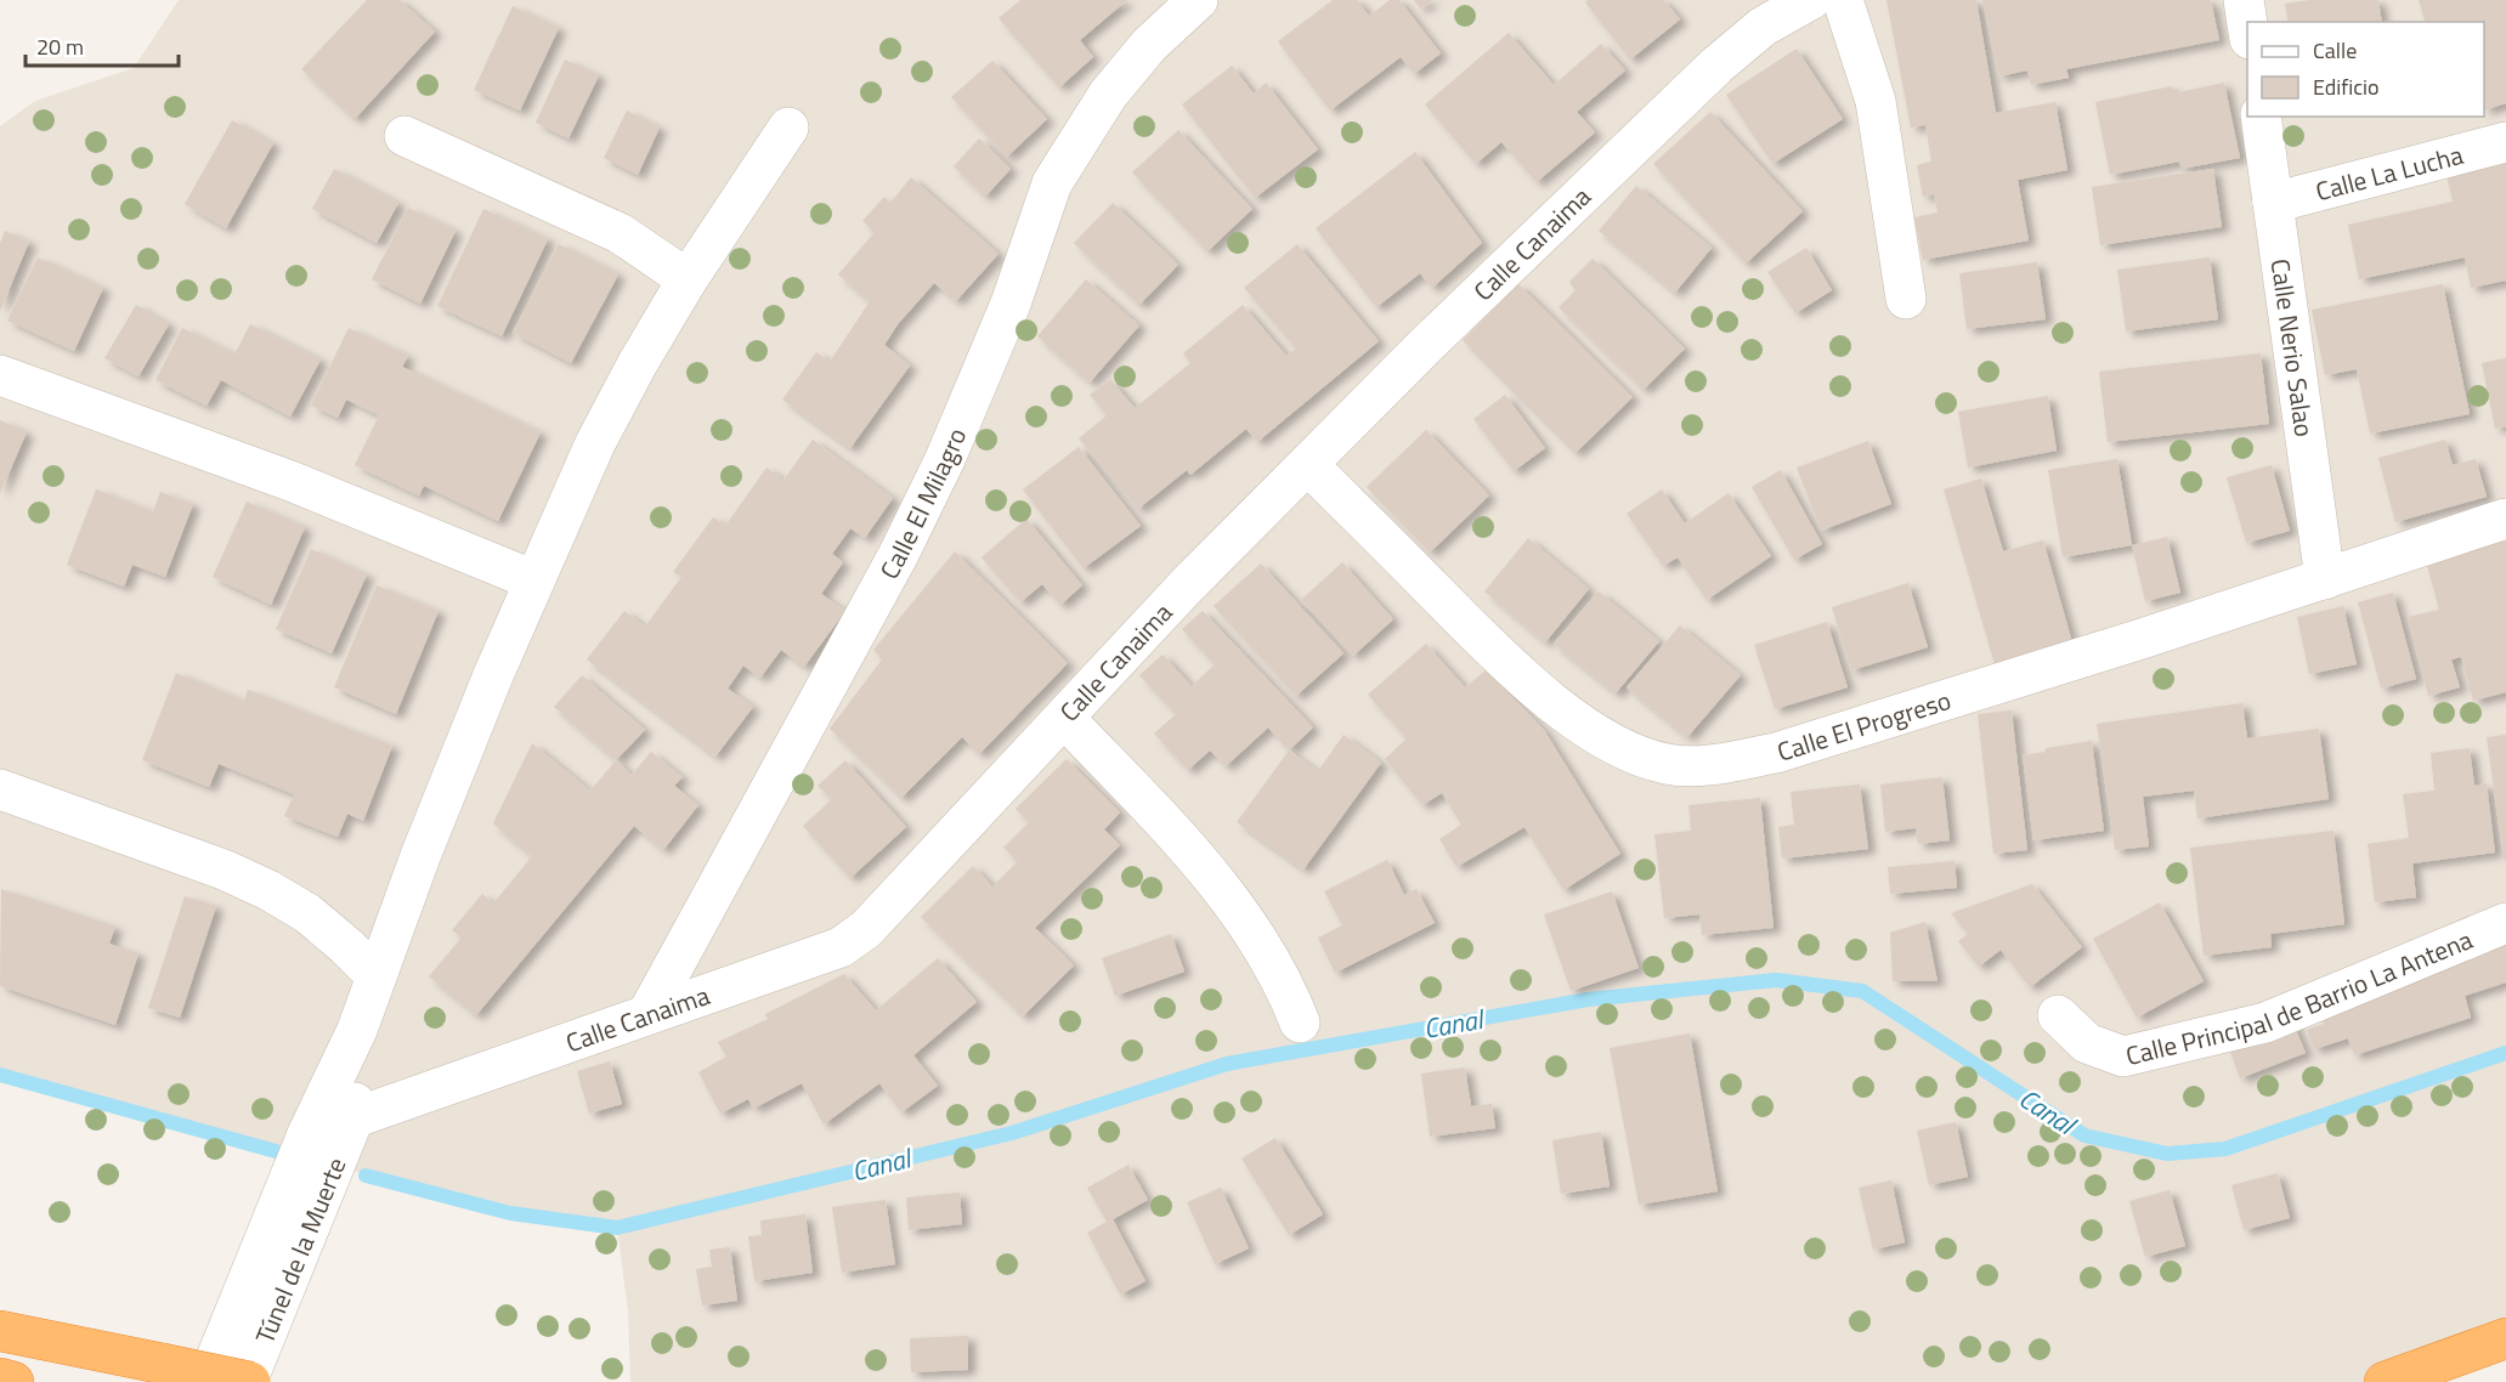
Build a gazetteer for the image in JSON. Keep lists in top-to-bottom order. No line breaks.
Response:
{"streets":{"street":["Calle La Lucha","Calle Canaima","Calle Nerio Salao","Calle El Milagro","Calle El Progreso","Calle Principal de Barrio La Antena","Túnel de la Muerte"]},"crossings":[["Calle La Lucha","Calle Nerio Salao"],["Calle Canaima","Calle El Milagro"],["Calle Canaima","Calle El Progreso"],["Calle Canaima","Túnel de la Muerte"],["Calle Nerio Salao","Calle El Progreso"]],"water":["Canal"],"legend":["Calle","Edificio"],"scale_bar":"20 m"}
